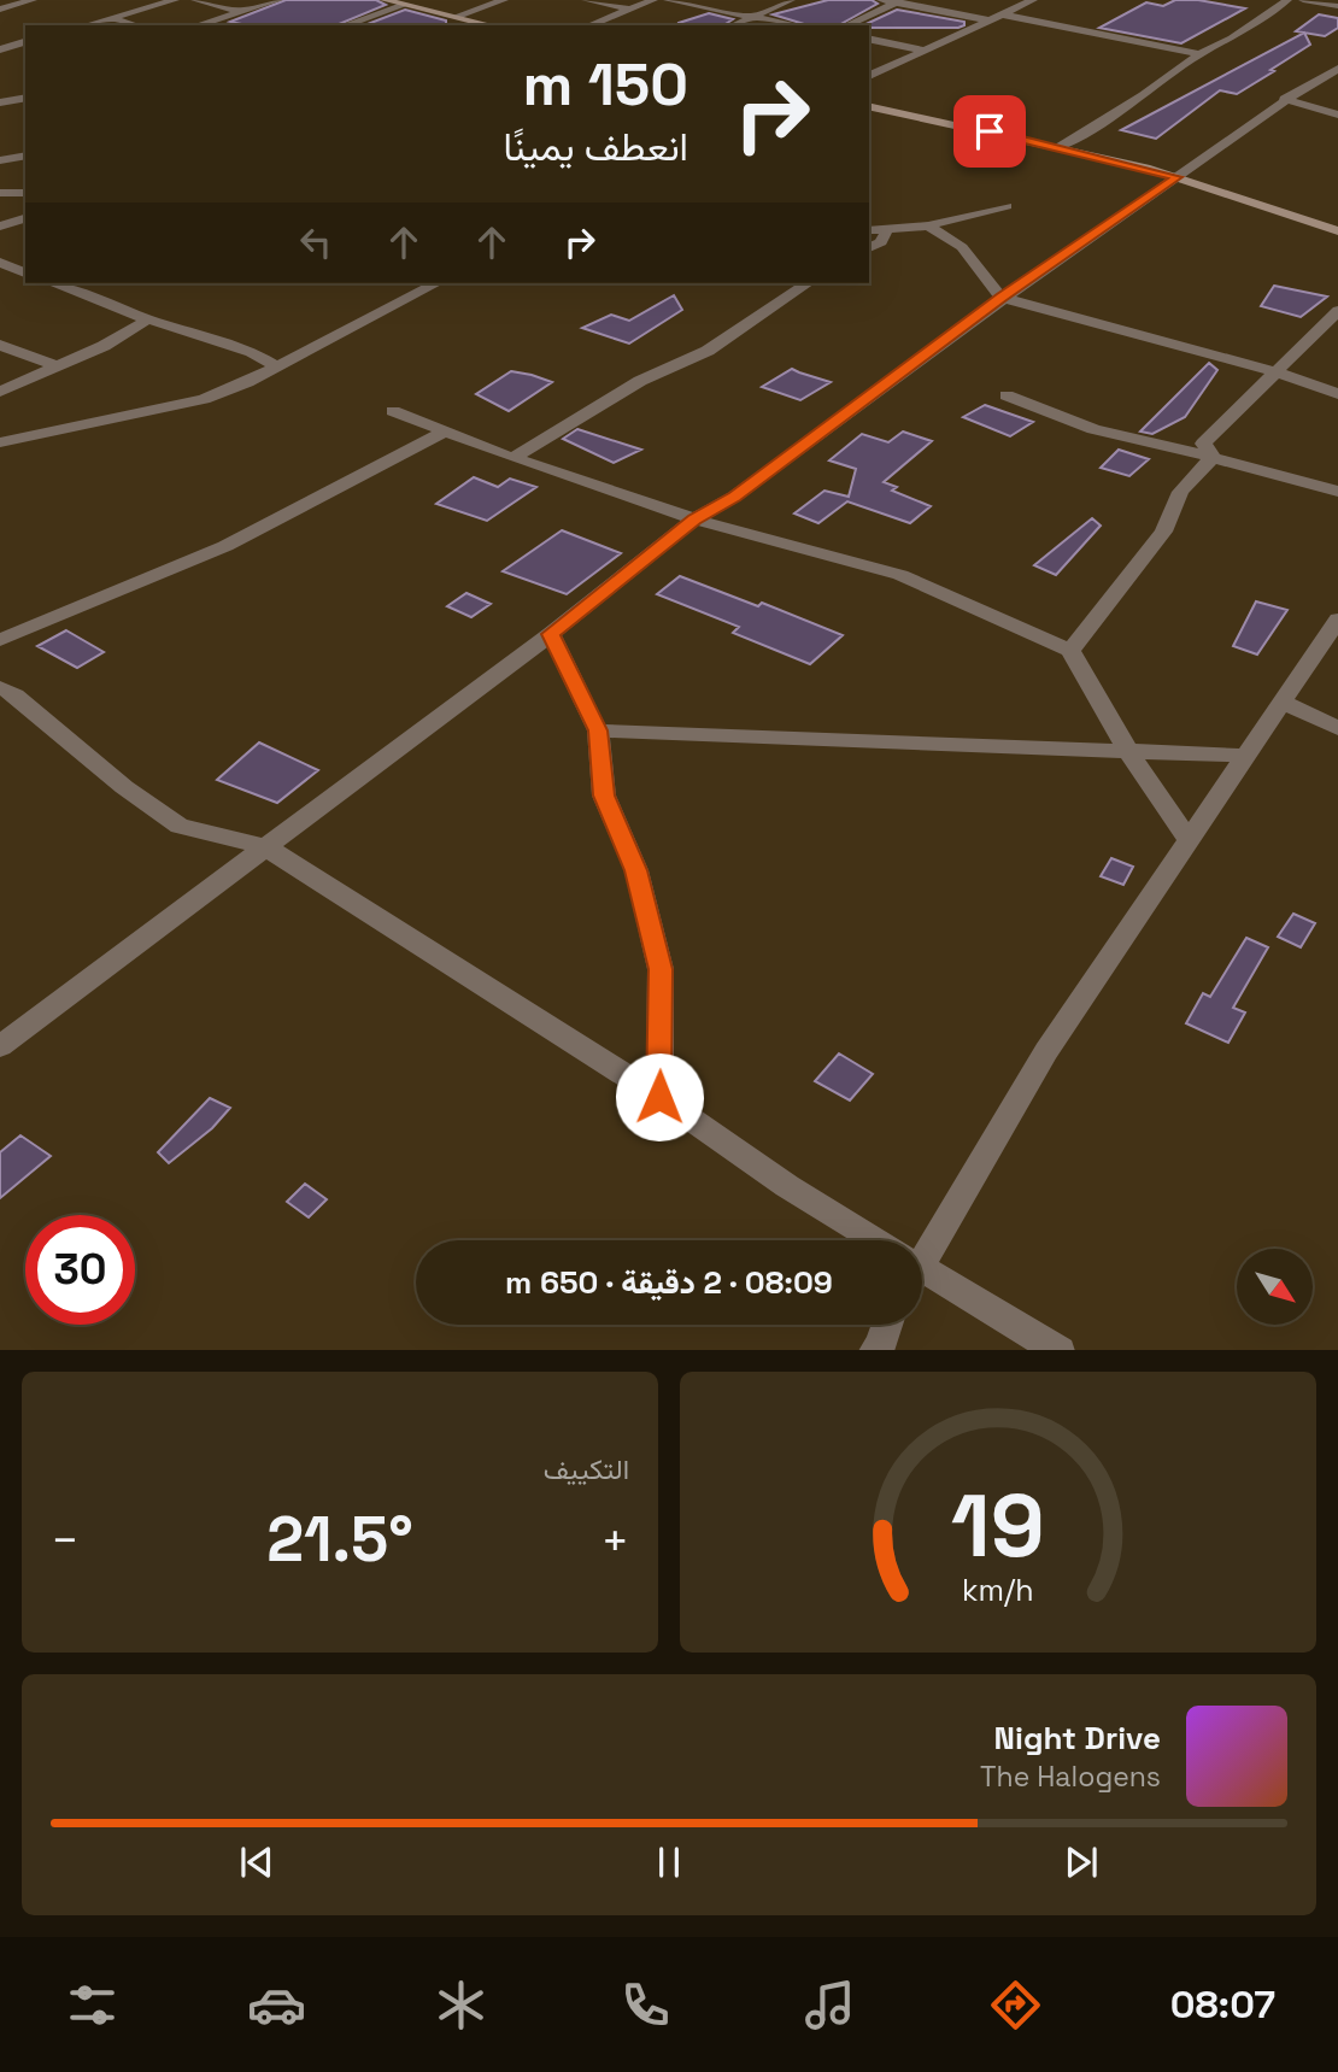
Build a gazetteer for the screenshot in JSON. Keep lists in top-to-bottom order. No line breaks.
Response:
{"north":"bottom right","page":{"turn":["150 m","انعطف يمينًا"],"limit":"30","trip":"08:09 · 2 دقيقة · 650 m","tile":"التكييف","heat":["−","21.5°","+"],"song":["Night Drive","The Halogens"],"tabs":"08:07","gauge":["19","km/h"]}}
